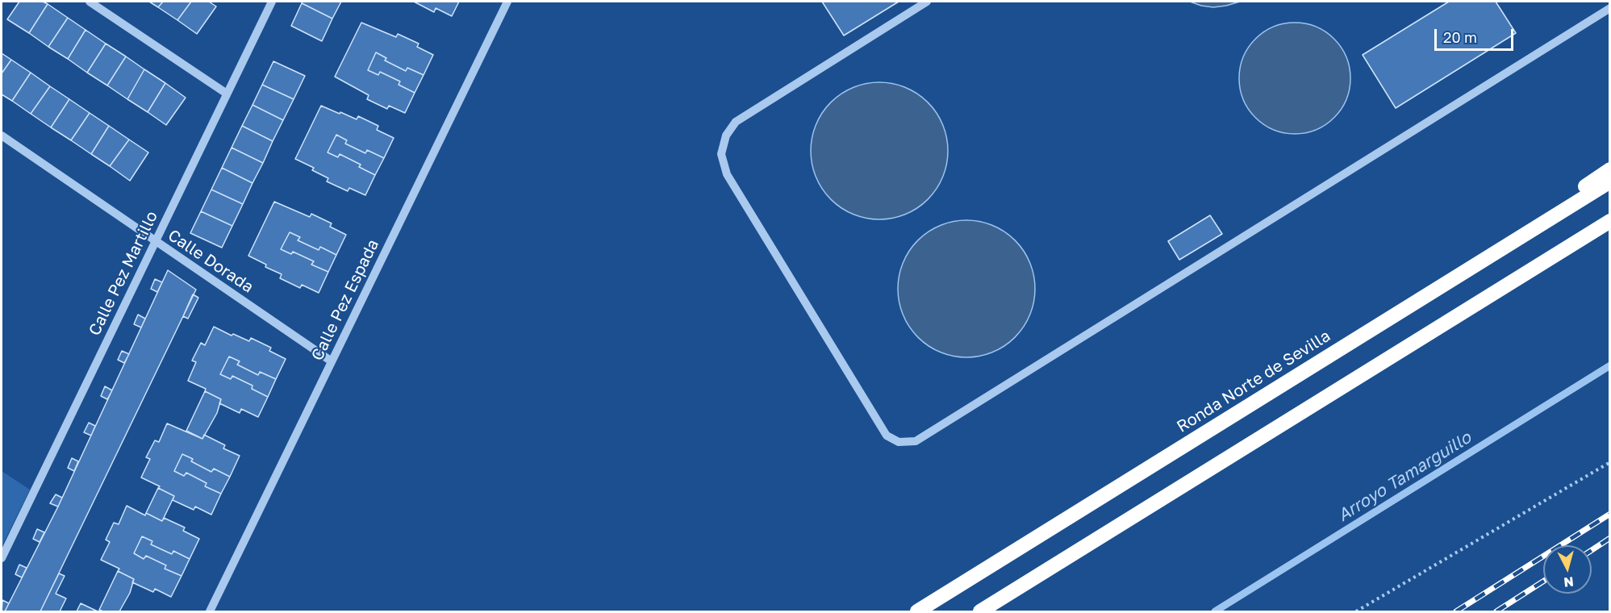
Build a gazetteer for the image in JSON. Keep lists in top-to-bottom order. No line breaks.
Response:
{"streets":{"highway":["Ronda Norte de Sevilla"],"street":["Calle Dorada","Calle Pez Martillo","Calle Pez Espada"]},"crossings":[["Calle Dorada","Calle Pez Martillo"],["Calle Dorada","Calle Pez Espada"]],"water":["Arroyo Tamarguillo"],"scale_bar":"20 m","north":"bottom"}
